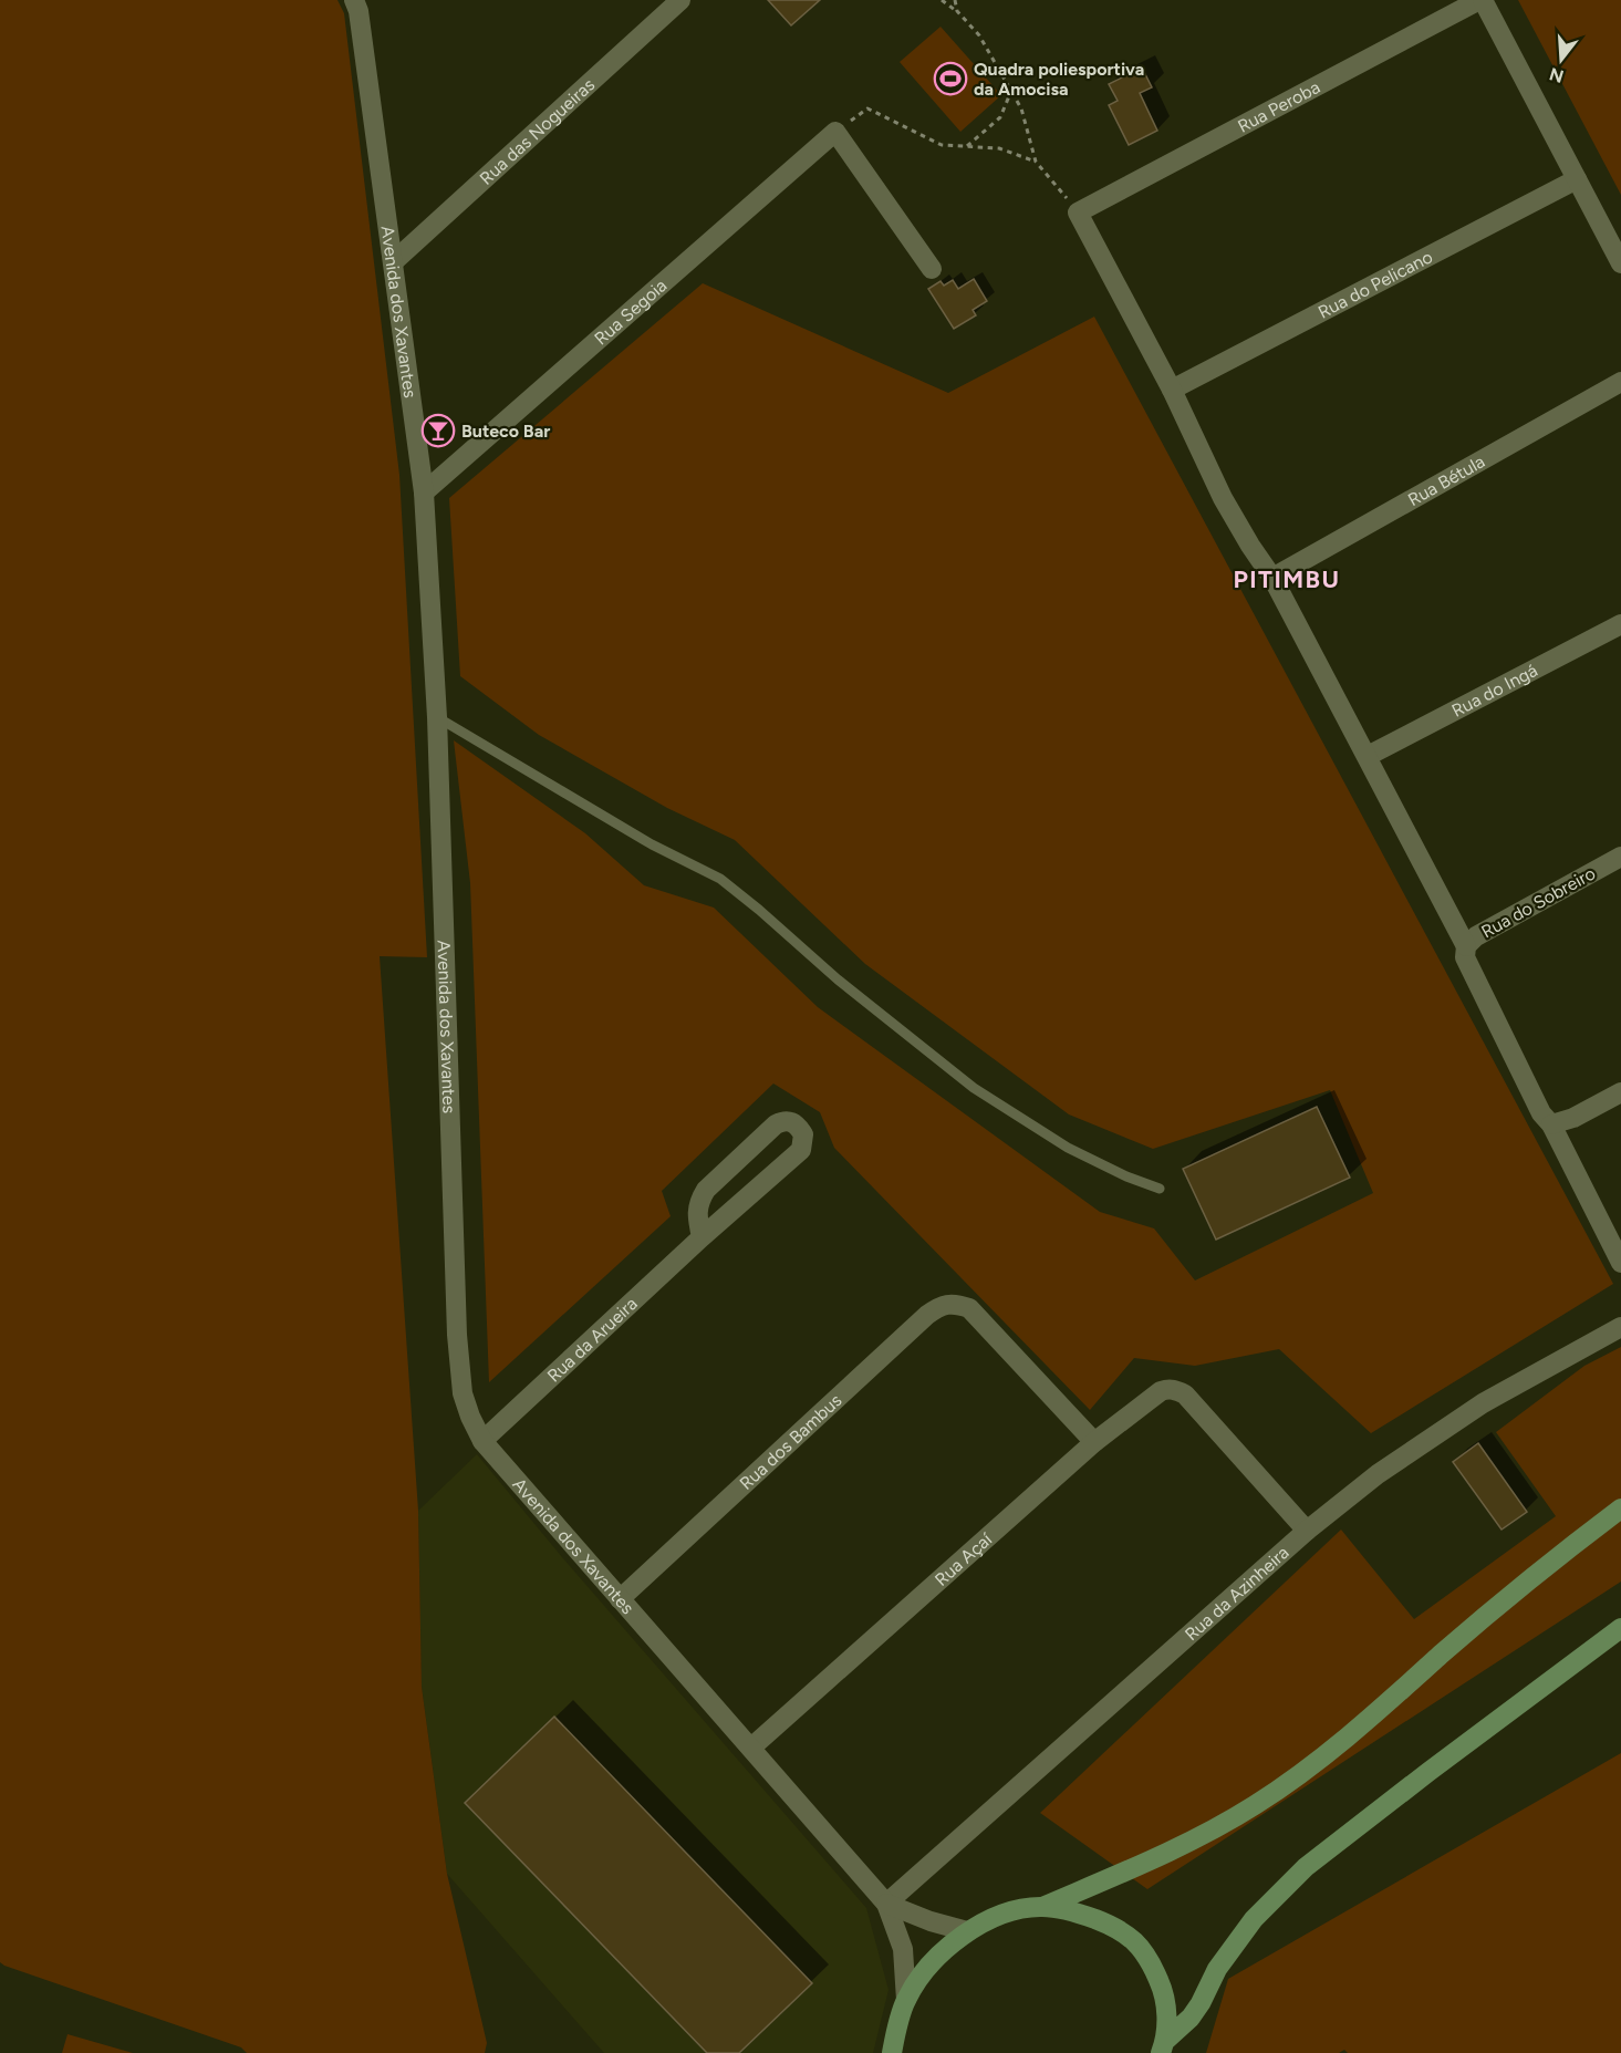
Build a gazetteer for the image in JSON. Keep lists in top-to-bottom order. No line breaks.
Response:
{"streets":{"street":["Rua Peroba","Rua das Nogueiras","Rua do Pelicano","Avenida dos Xavantes","Rua Segoia","Rua Bétula","Rua do Ingá","Rua do Sobreiro","Rua da Arueira","Rua dos Bambus","Rua Açaí","Rua da Azinheira"]},"crossings":[["Rua das Nogueiras","Avenida dos Xavantes"],["Avenida dos Xavantes","Rua Segoia"],["Avenida dos Xavantes","Rua da Arueira"],["Avenida dos Xavantes","Rua dos Bambus"],["Avenida dos Xavantes","Rua Açaí"],["Avenida dos Xavantes","Rua da Azinheira"],["Rua dos Bambus","Rua Açaí"],["Rua Açaí","Rua da Azinheira"]],"districts":["PITIMBU"],"places":{"sports":["Quadra poliesportiva da Amocisa"],"bar":["Buteco Bar"]},"north":"bottom"}
